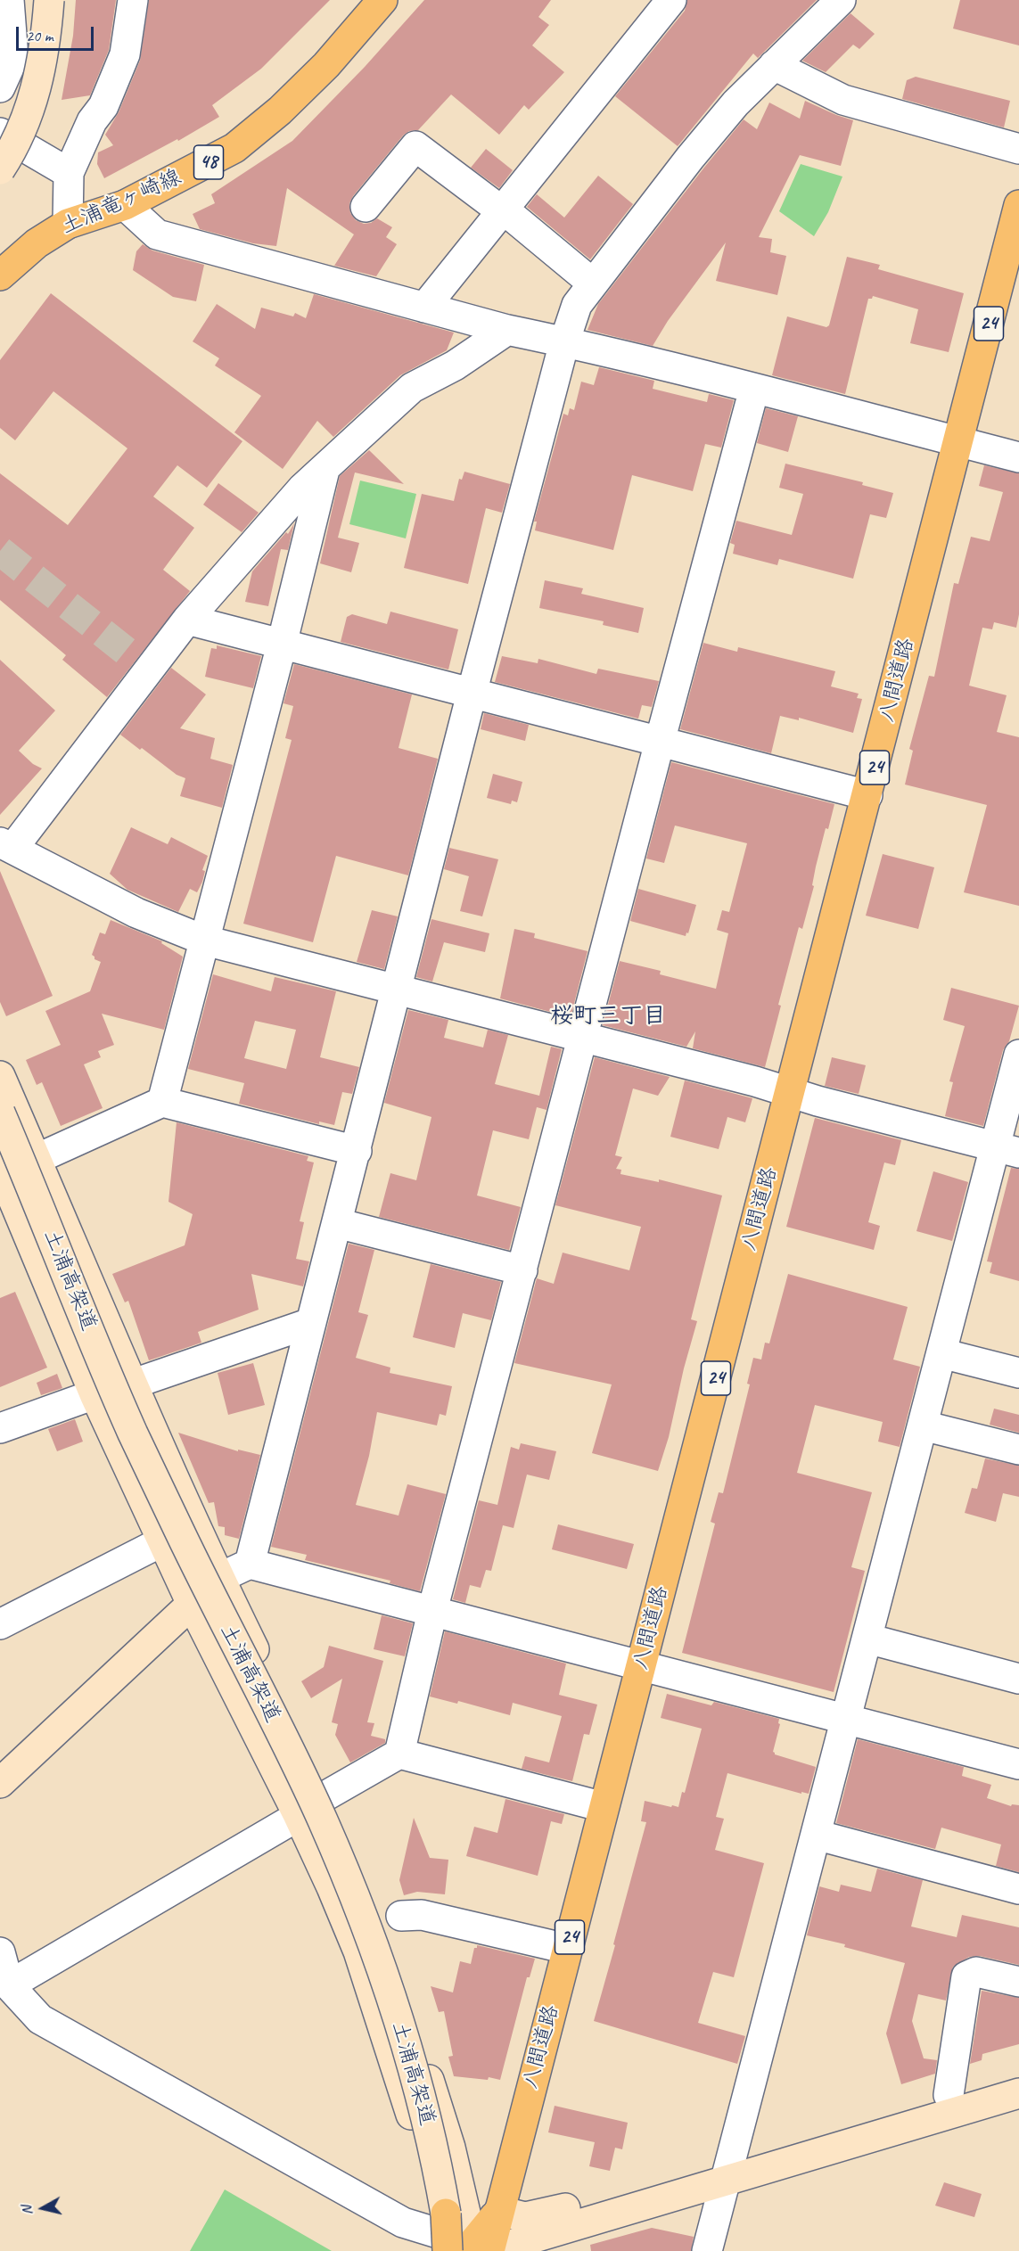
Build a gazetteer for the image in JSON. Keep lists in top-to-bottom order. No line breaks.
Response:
{"streets":{"main road":["48","土浦竜ヶ崎線","24","八間道路"],"street":["土浦高架道"]},"crossings":[["24","八間道路"],["24","土浦高架道"]],"districts":["桜町三丁目"],"scale_bar":"20 m","north":"left"}
